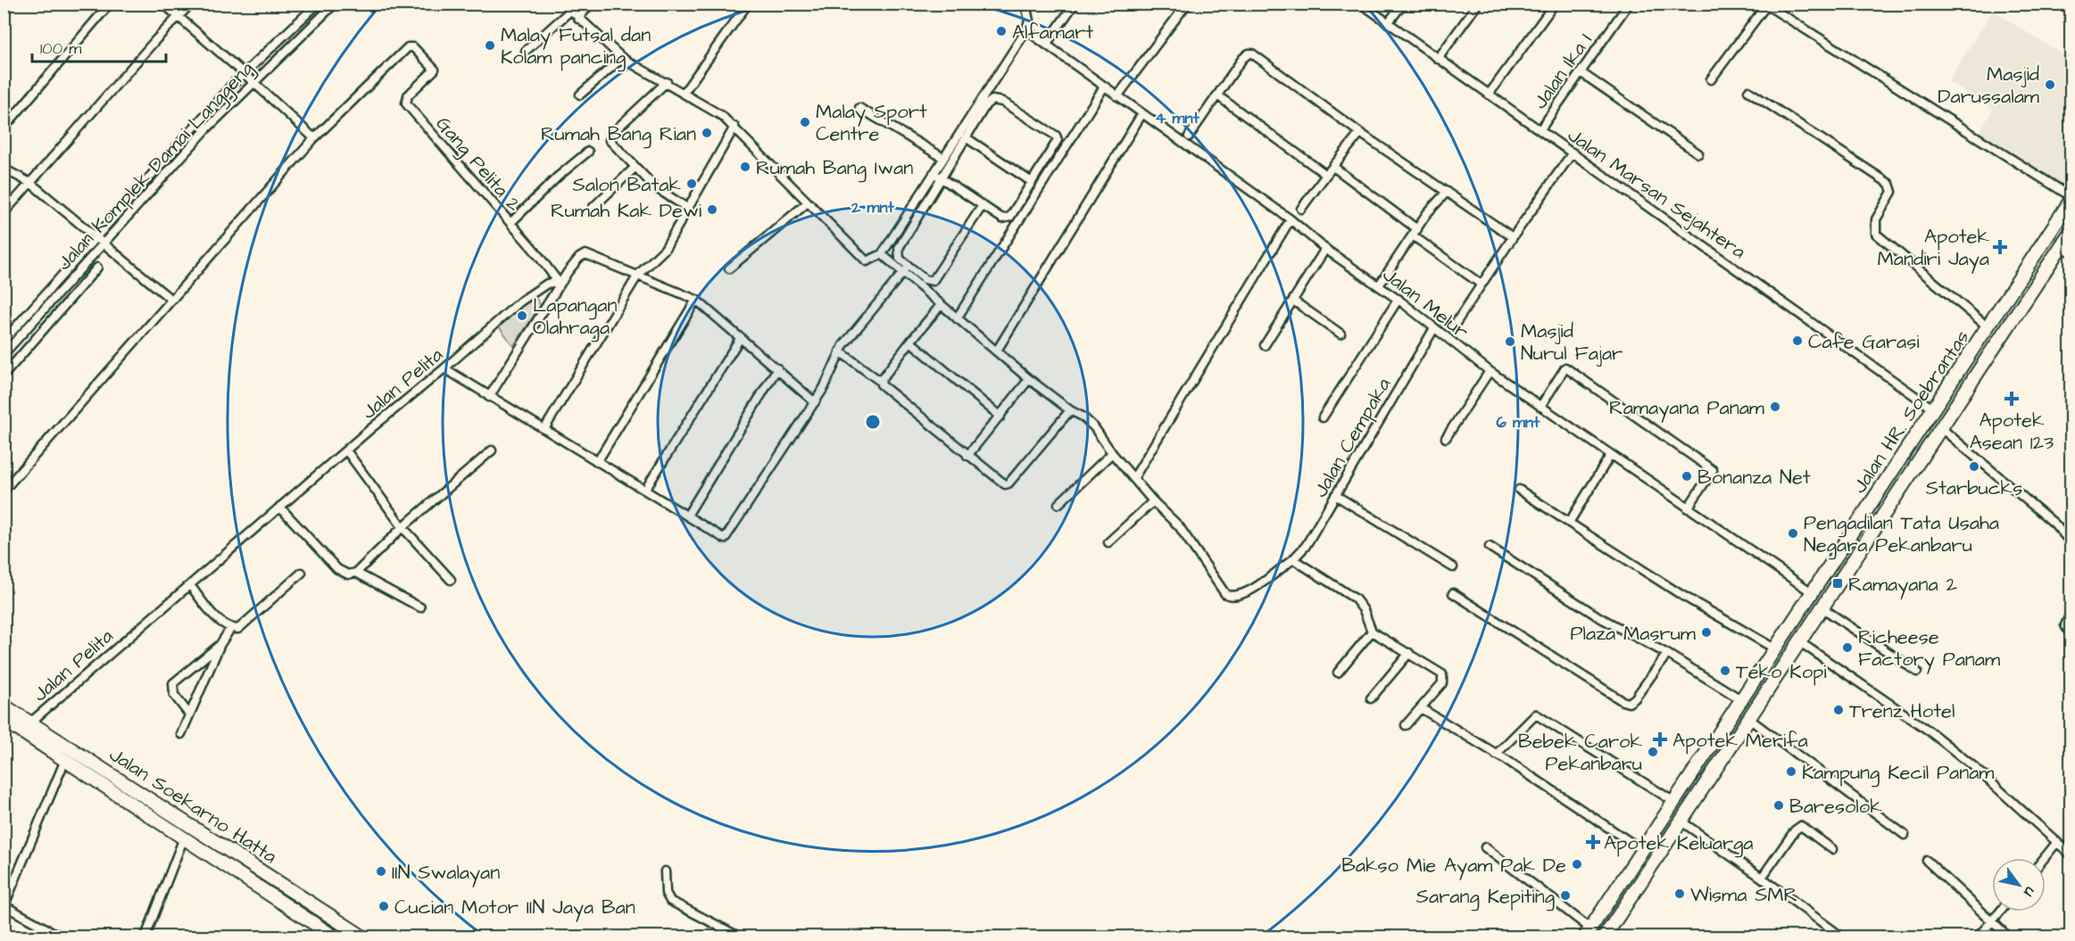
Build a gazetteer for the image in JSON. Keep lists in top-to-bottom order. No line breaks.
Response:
{"streets":{"main road":["Jalan HR. Soebrantas","Jalan Soekarno Hatta"],"street":["Jalan Ika I","Gang Pelita 2","Jalan Komplek Damai Langgeng","Jalan Marsan Sejahtera","Jalan Melur","Jalan Pelita","Jalan Cempaka"]},"crossings":[["Jalan Ika I","Jalan Marsan Sejahtera"],["Gang Pelita 2","Jalan Pelita"],["Jalan Marsan Sejahtera","Jalan HR. Soebrantas"],["Jalan Melur","Jalan HR. Soebrantas"],["Jalan Melur","Jalan Cempaka"],["Jalan Pelita","Jalan Soekarno Hatta"]],"places":{"other":["Alfamart","Malay Futsal dan Kolam pancing","Masjid Darussalam","Malay Sport Centre","Rumah Bang Rian","Rumah Bang Iwan","Salon Batak","Rumah Kak Dewi","Lapangan Olahraga","Cafe Garasi","Masjid Nurul Fajar","Ramayana Panam","Starbucks","Bonanza Net","Pengadilan Tata Usaha Negara Pekanbaru","Plaza Masrum","Richeese Factory Panam","Teko Kopi","Trenz Hotel","Bebek Carok Pekanbaru","Kampung Kecil Panam","Baresolok","Bakso Mie Ayam Pak De","IIN Swalayan","Wisma SMR","Sarang Kepiting","Cucian Motor IIN Jaya Ban"],"health":["Apotek Mandiri Jaya","Apotek Asean 123","Apotek Merifa","Apotek Keluarga"],"transit":["Ramayana 2"]},"scale_bar":"100 m","north":"bottom right","rings":["4 mnt","2 mnt","6 mnt"]}
